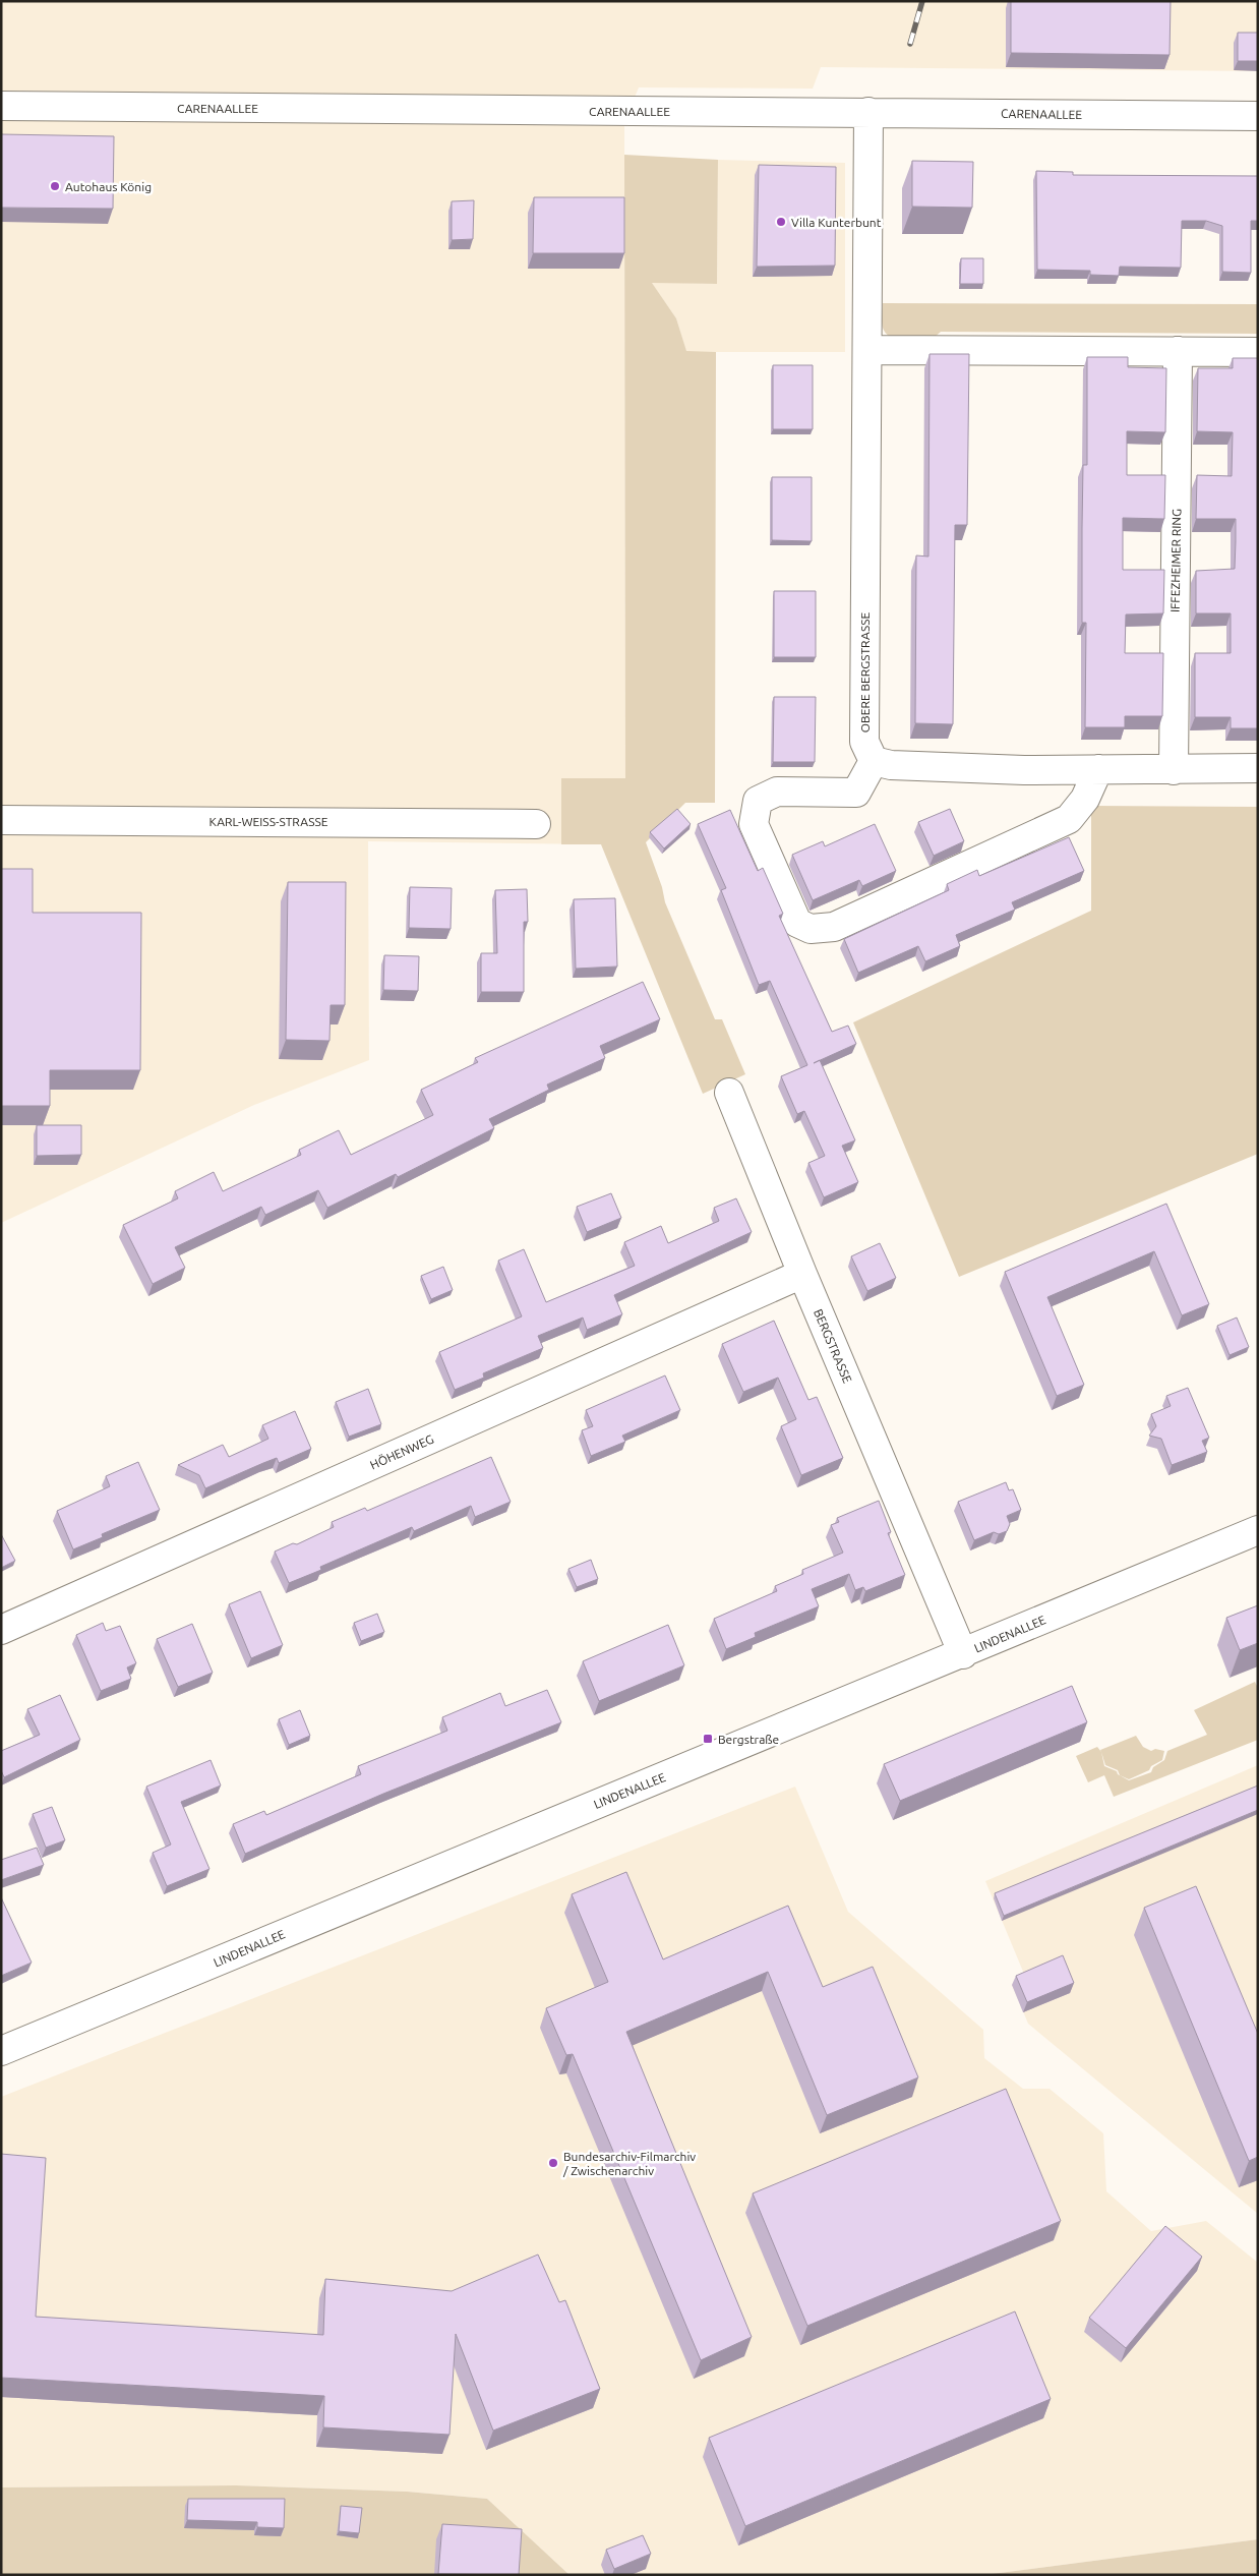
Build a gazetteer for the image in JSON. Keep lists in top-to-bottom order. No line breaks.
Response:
{"streets":{"street":["CARENAALLEE","IFFEZHEIMER RING","OBERE BERGSTRASSE","KARL-WEISS-STRASSE","BERGSTRASSE","HÖHENWEG","LINDENALLEE"]},"crossings":[["CARENAALLEE","OBERE BERGSTRASSE"],["BERGSTRASSE","HÖHENWEG"],["BERGSTRASSE","LINDENALLEE"]],"places":{"other":["Autohaus König","Villa Kunterbunt","Bundesarchiv-Filmarchiv / Zwischenarchiv"],"transit":["Bergstraße"]}}
